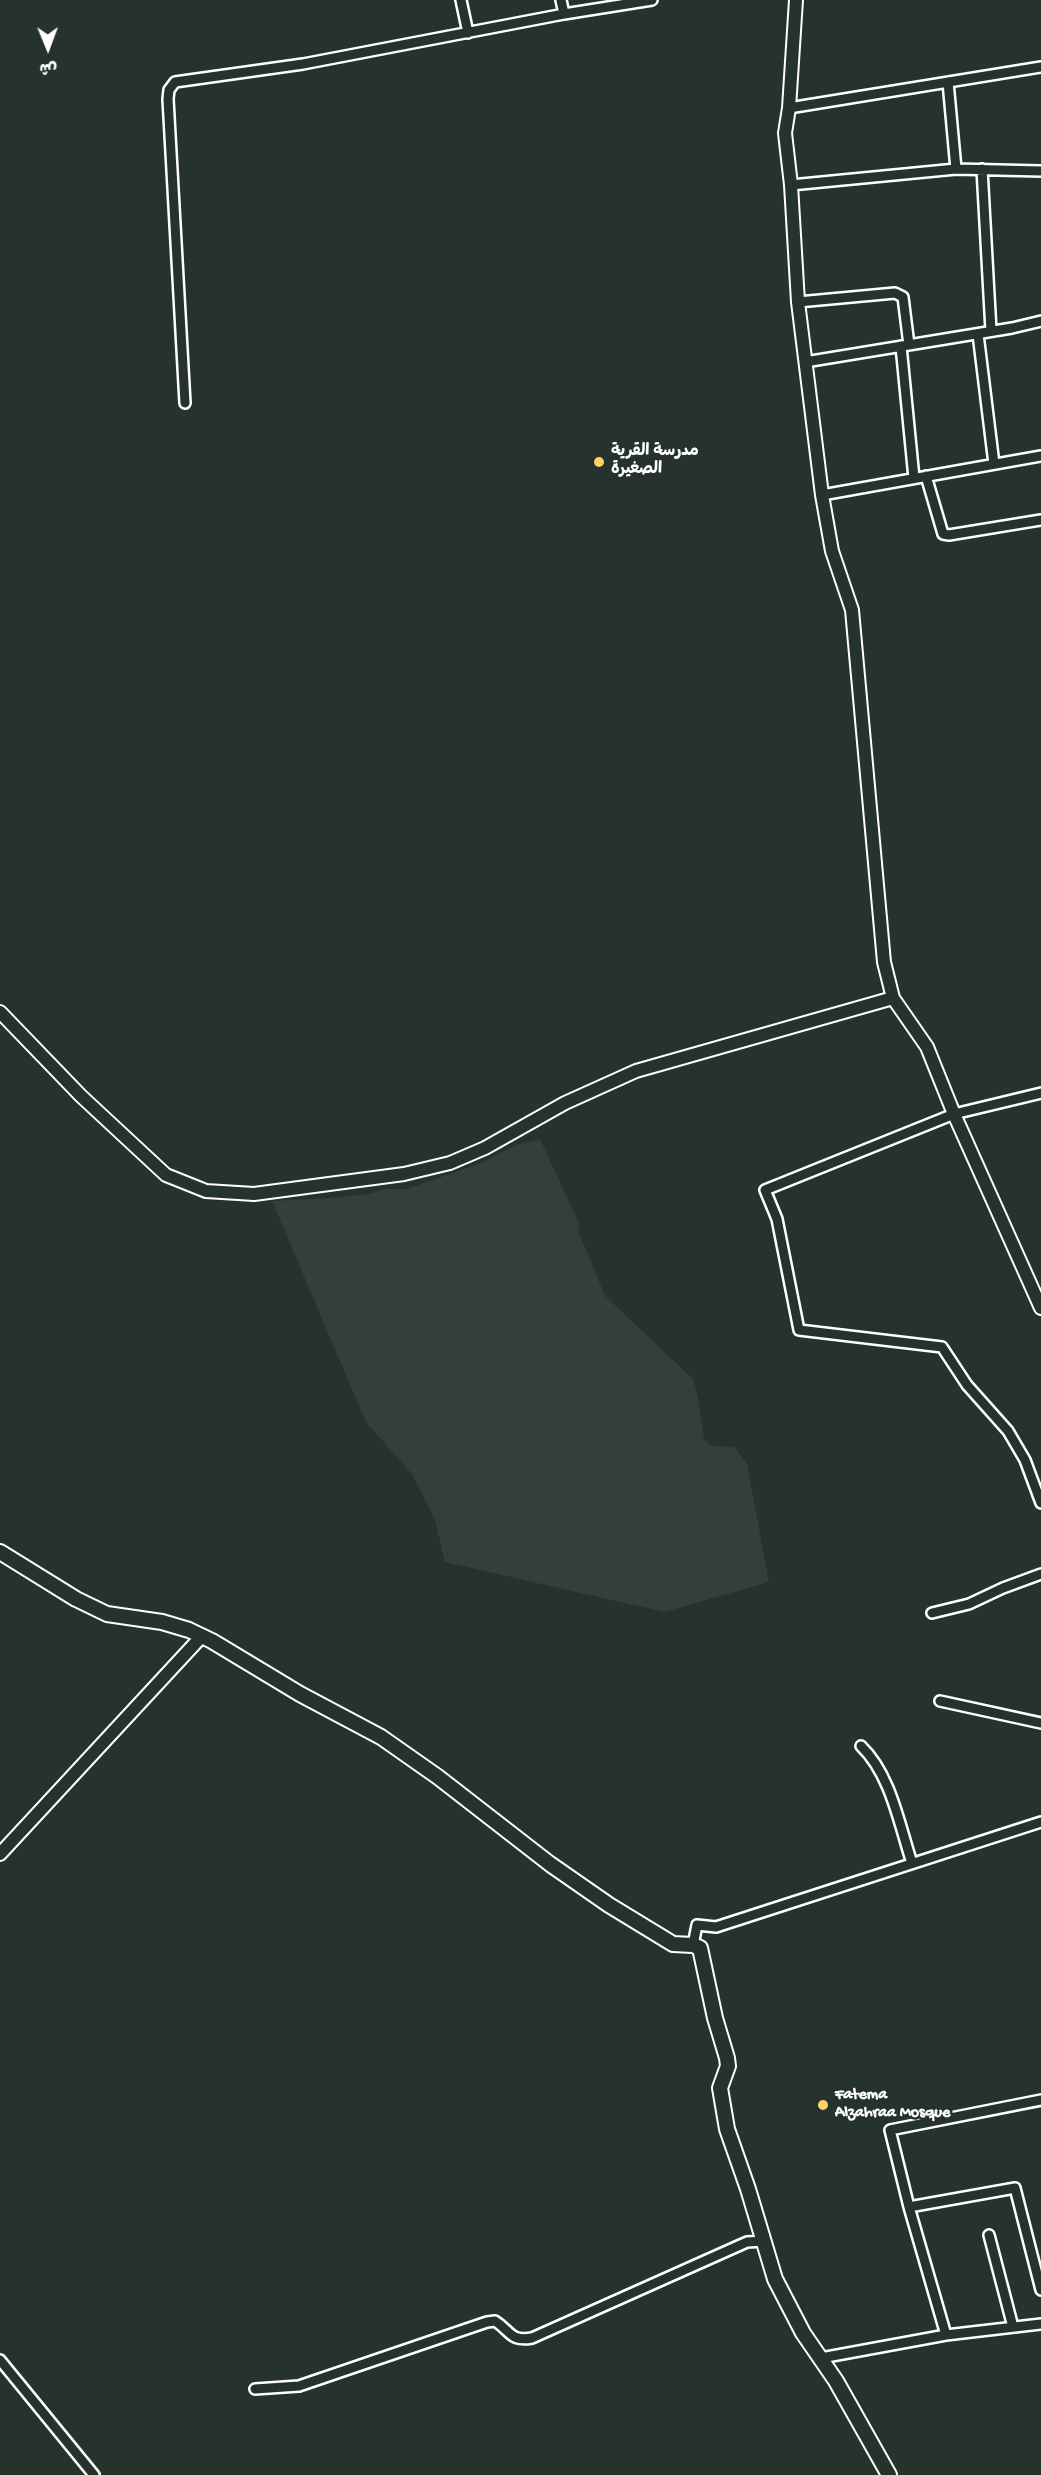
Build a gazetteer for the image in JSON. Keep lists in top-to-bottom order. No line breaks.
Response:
{"places":["مدرسة القرية الصغيرة","Fatema Alzahraa Mosque"],"north":"bottom"}
